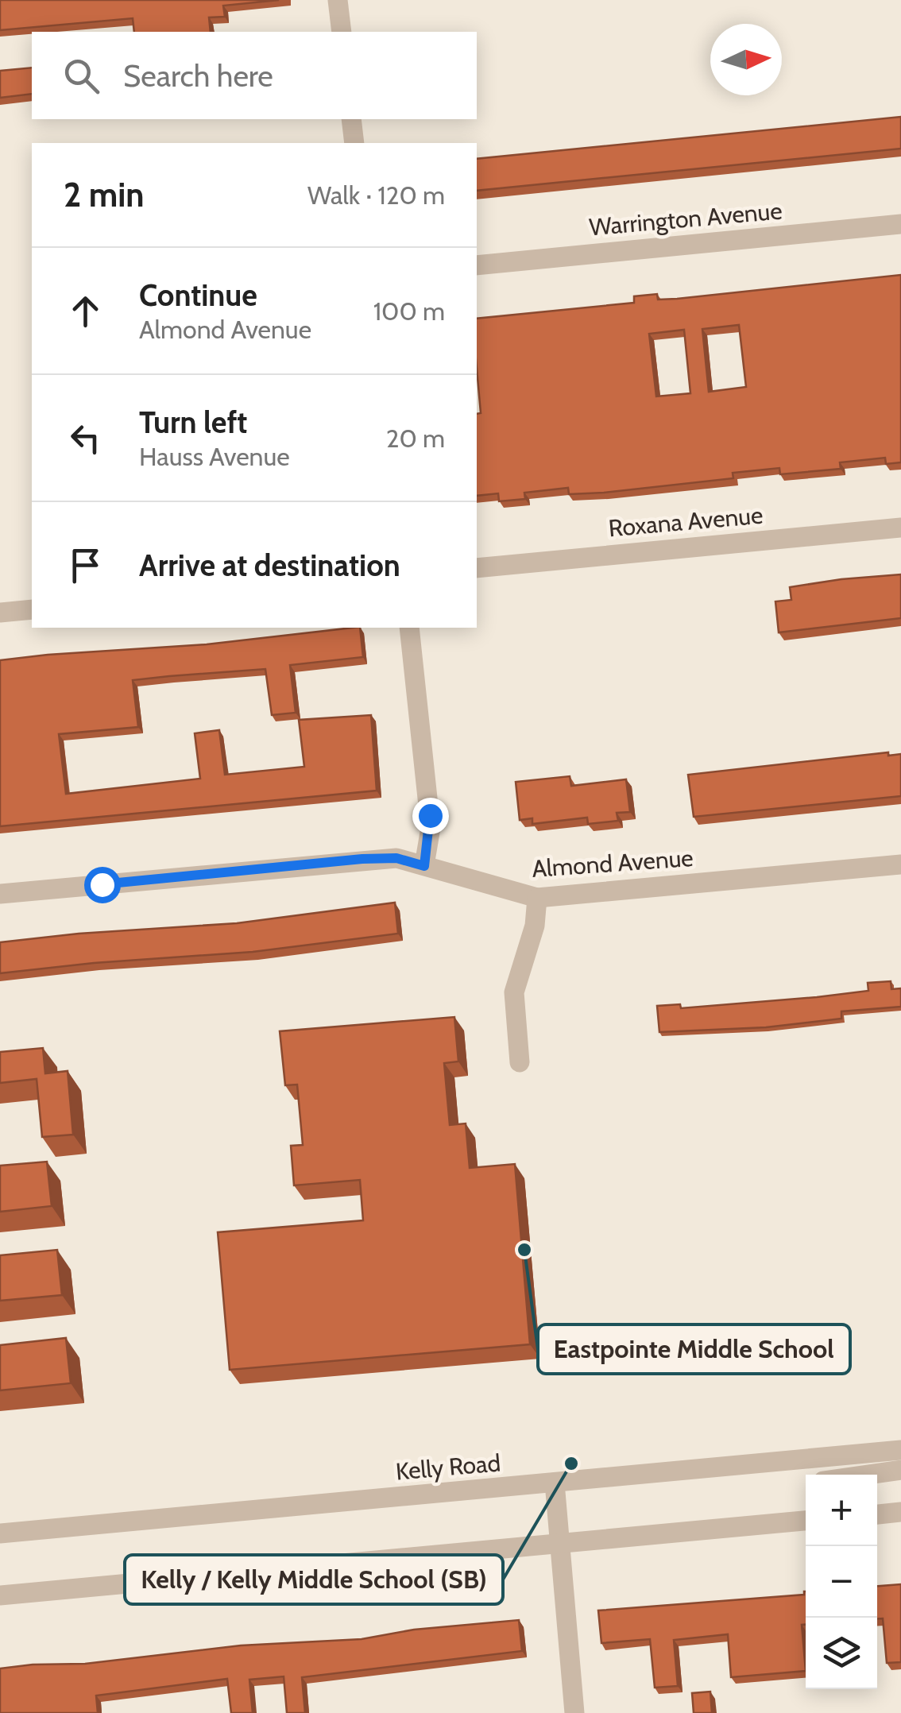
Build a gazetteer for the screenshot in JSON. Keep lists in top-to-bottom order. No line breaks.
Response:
{"streets":{"street":["Warrington Avenue","Roxana Avenue","Almond Avenue","Kelly Road"]},"places":["Eastpointe Middle School","Kelly / Kelly Middle School (SB)"],"north":"right","page":{"search":"Search here","heading":["2 min","Walk · 120 m"],"list":[["Continue","Almond Avenue","100 m"],["Turn left","Hauss Avenue","20 m"],"Arrive at destination"],"map_buttons":["+","−"]}}
